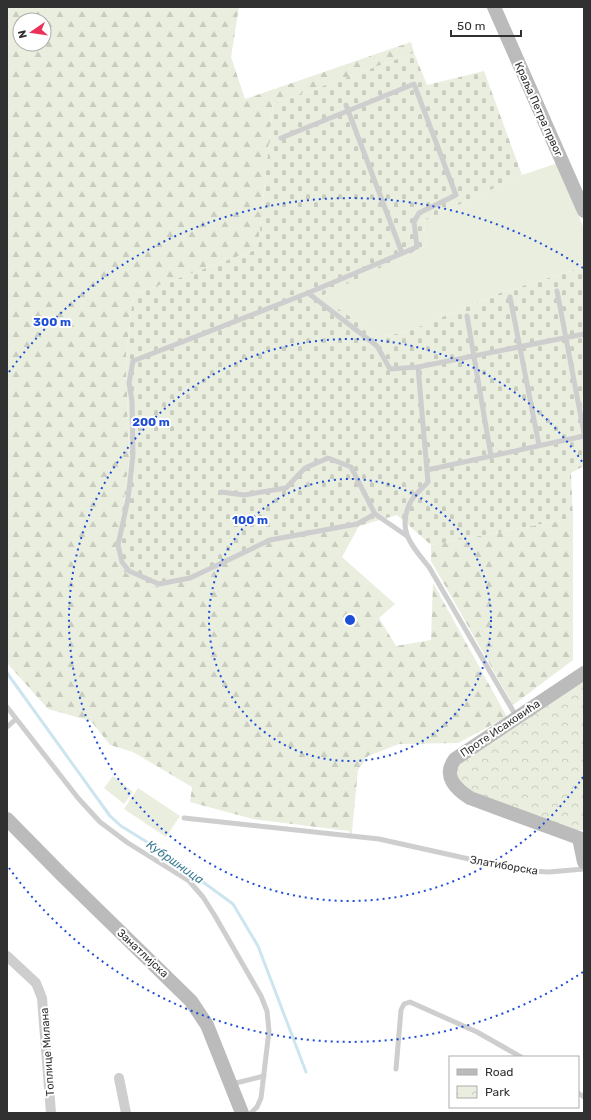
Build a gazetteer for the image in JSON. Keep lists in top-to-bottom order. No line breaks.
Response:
{"streets":{"street":["Краља Петра првог","Проте Исаковића","Занатлијска","Топлице Милана"],"lane":["Златиборска"]},"water":["Кубршница"],"legend":["Road","Park"],"scale_bar":"50 m","north":"left","rings":["300 m","200 m","100 m"]}
